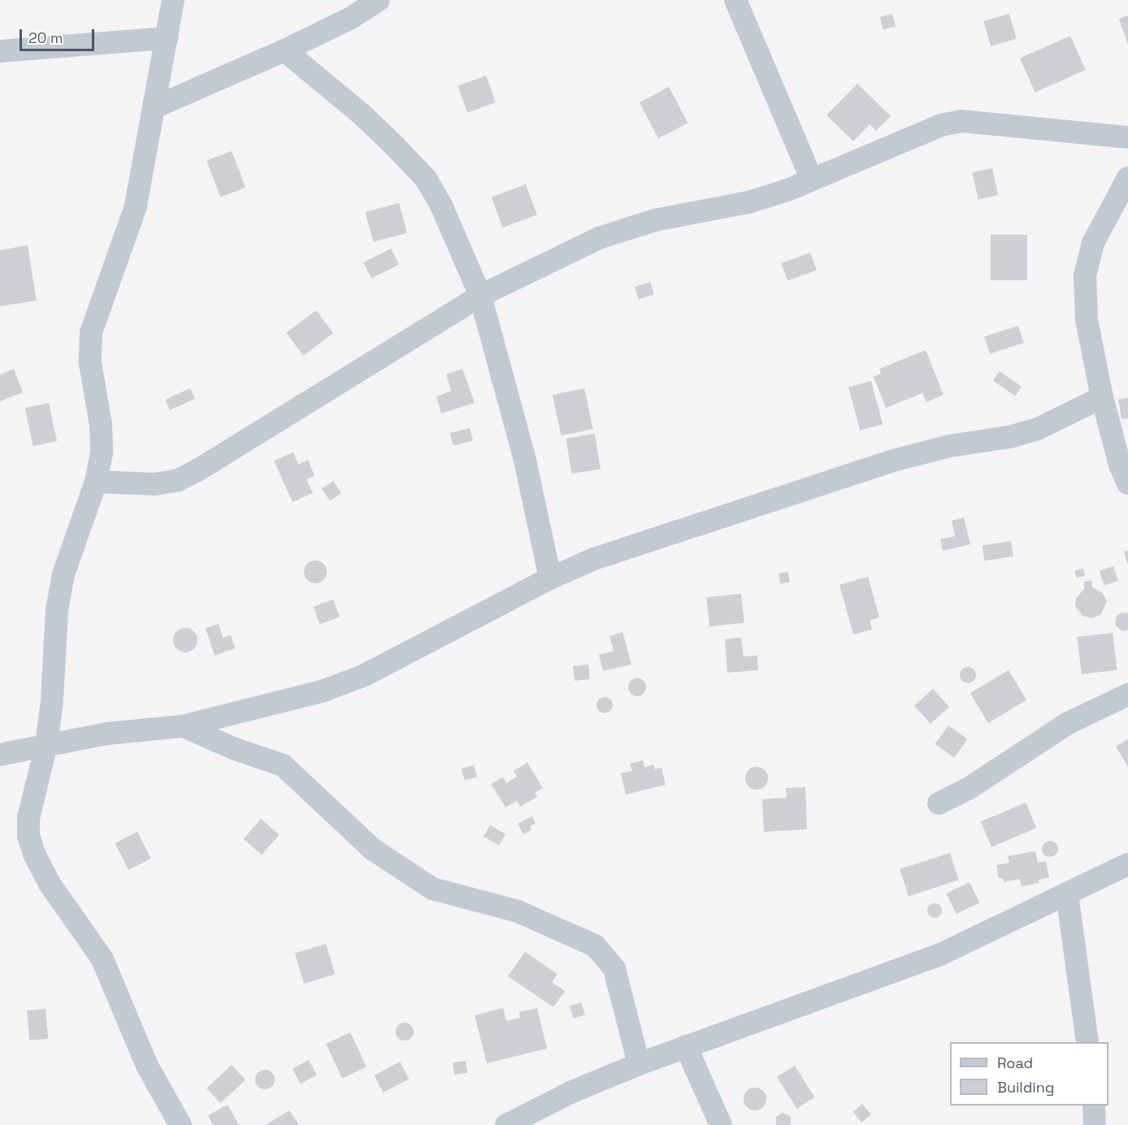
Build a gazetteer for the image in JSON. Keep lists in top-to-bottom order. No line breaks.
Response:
{"legend":["Road","Building"],"scale_bar":"20 m"}
